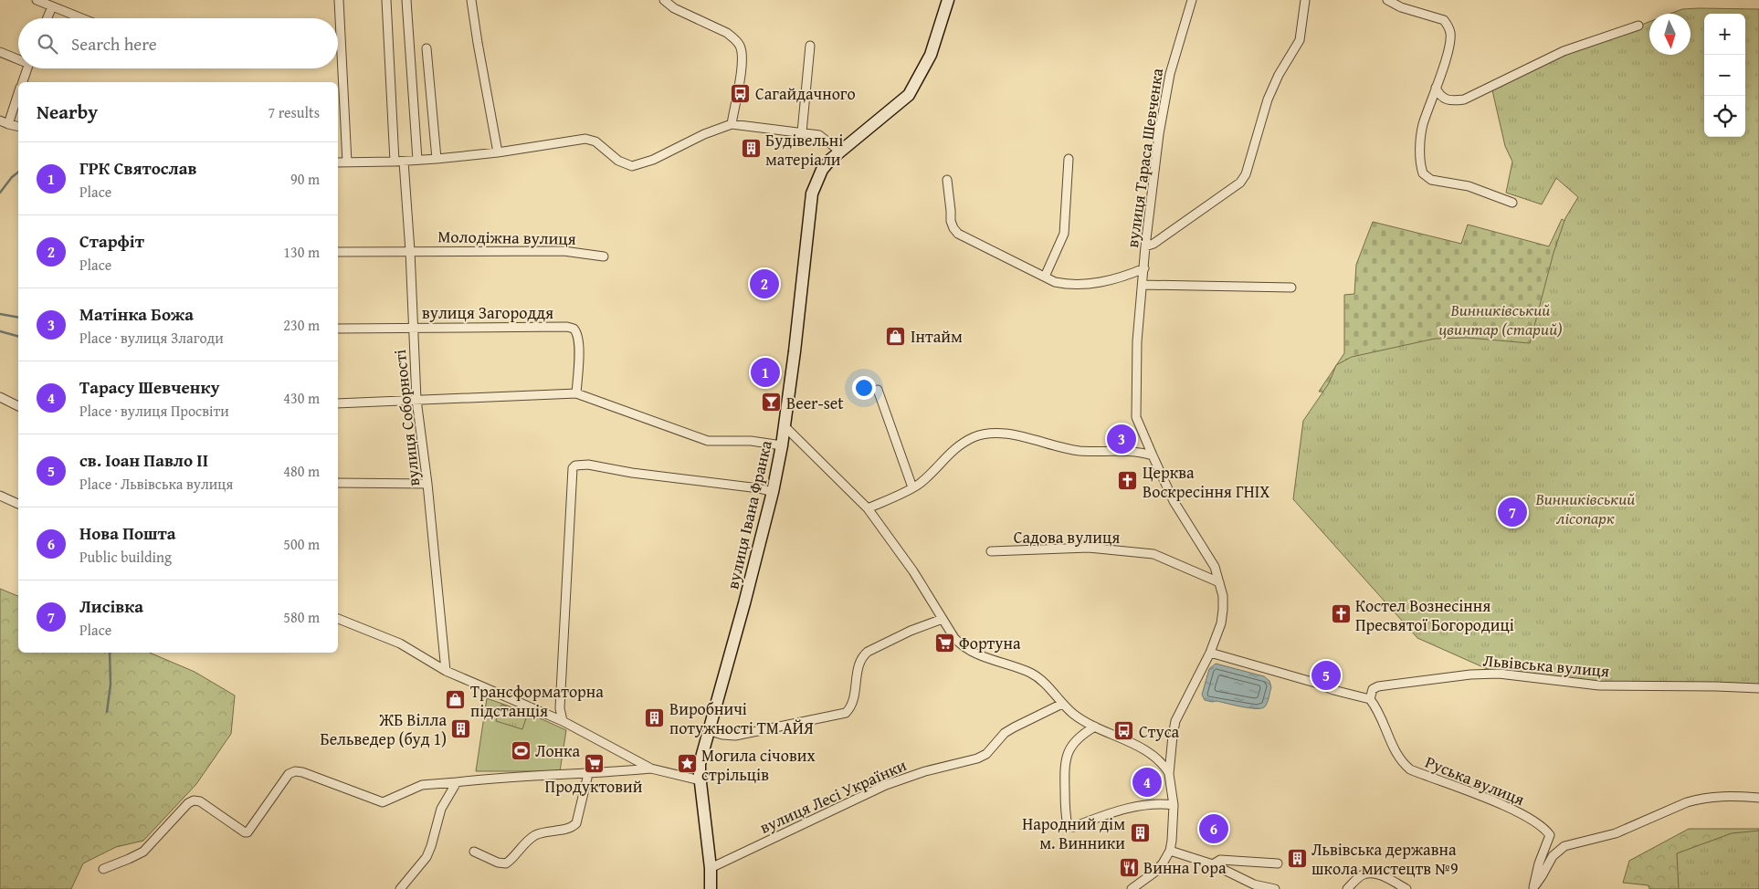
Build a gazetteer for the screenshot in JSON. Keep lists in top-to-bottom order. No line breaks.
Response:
{"streets":{"street":["вулиця Тараса Шевченка","Молодіжна вулиця","вулиця Загороддя","вулиця Соборності","вулиця Івана Франка","Садова вулиця","Львівська вулиця","Руська вулиця","вулиця Лесі Українки"]},"crossings":[["вулиця Тараса Шевченка","Садова вулиця"],["Молодіжна вулиця","вулиця Соборності"],["вулиця Загороддя","вулиця Соборності"],["вулиця Івана Франка","вулиця Лесі Українки"],["Львівська вулиця","Руська вулиця"]],"parks":["Винниківський цвинтар (старий)","Винниківський лісопарк"],"places":{"bus stop":["Сагайдачного","Стуса"],"building":["Будівельні матеріали","Виробничі потужності ТМ АЙЯ","ЖБ Вілла Бельведер (буд 1)","Народний дім м. Винники","Львівська державна школа мистецтв №9"],"shop":["Інтайм","Трансформаторна підстанція"],"bar":["Beer-set"],"church":["Церква Воскресіння ГНІХ","Костел Вознесіння Пресвятої Богородиці"],"supermarket":["Фортуна","Продуктовий"],"sports":["Лонка"],"place":["Могила січових стрільців"],"restaurant":["Винна Гора"]},"north":"bottom","page":{"map_buttons":["+","−"],"search":"Search here","heading":["Nearby","7 results"],"list":[{"mark":"1","name":"ГРК Святослав","note":"Place","value":"90 m"},{"mark":"2","name":"Старфіт","note":"Place","value":"130 m"},{"mark":"3","name":"Матінка Божа","note":"Place · вулиця Злагоди","value":"230 m"},{"mark":"4","name":"Тарасу Шевченку","note":"Place · вулиця Просвіти","value":"430 m"},{"mark":"5","name":"св. Іоан Павло ІІ","note":"Place · Львівська вулиця","value":"480 m"},{"mark":"6","name":"Нова Пошта","note":"Public building","value":"500 m"},{"mark":"7","name":"Лисівка","note":"Place","value":"580 m"}],"pins":["2","1","3","7","5","4","6"]}}
